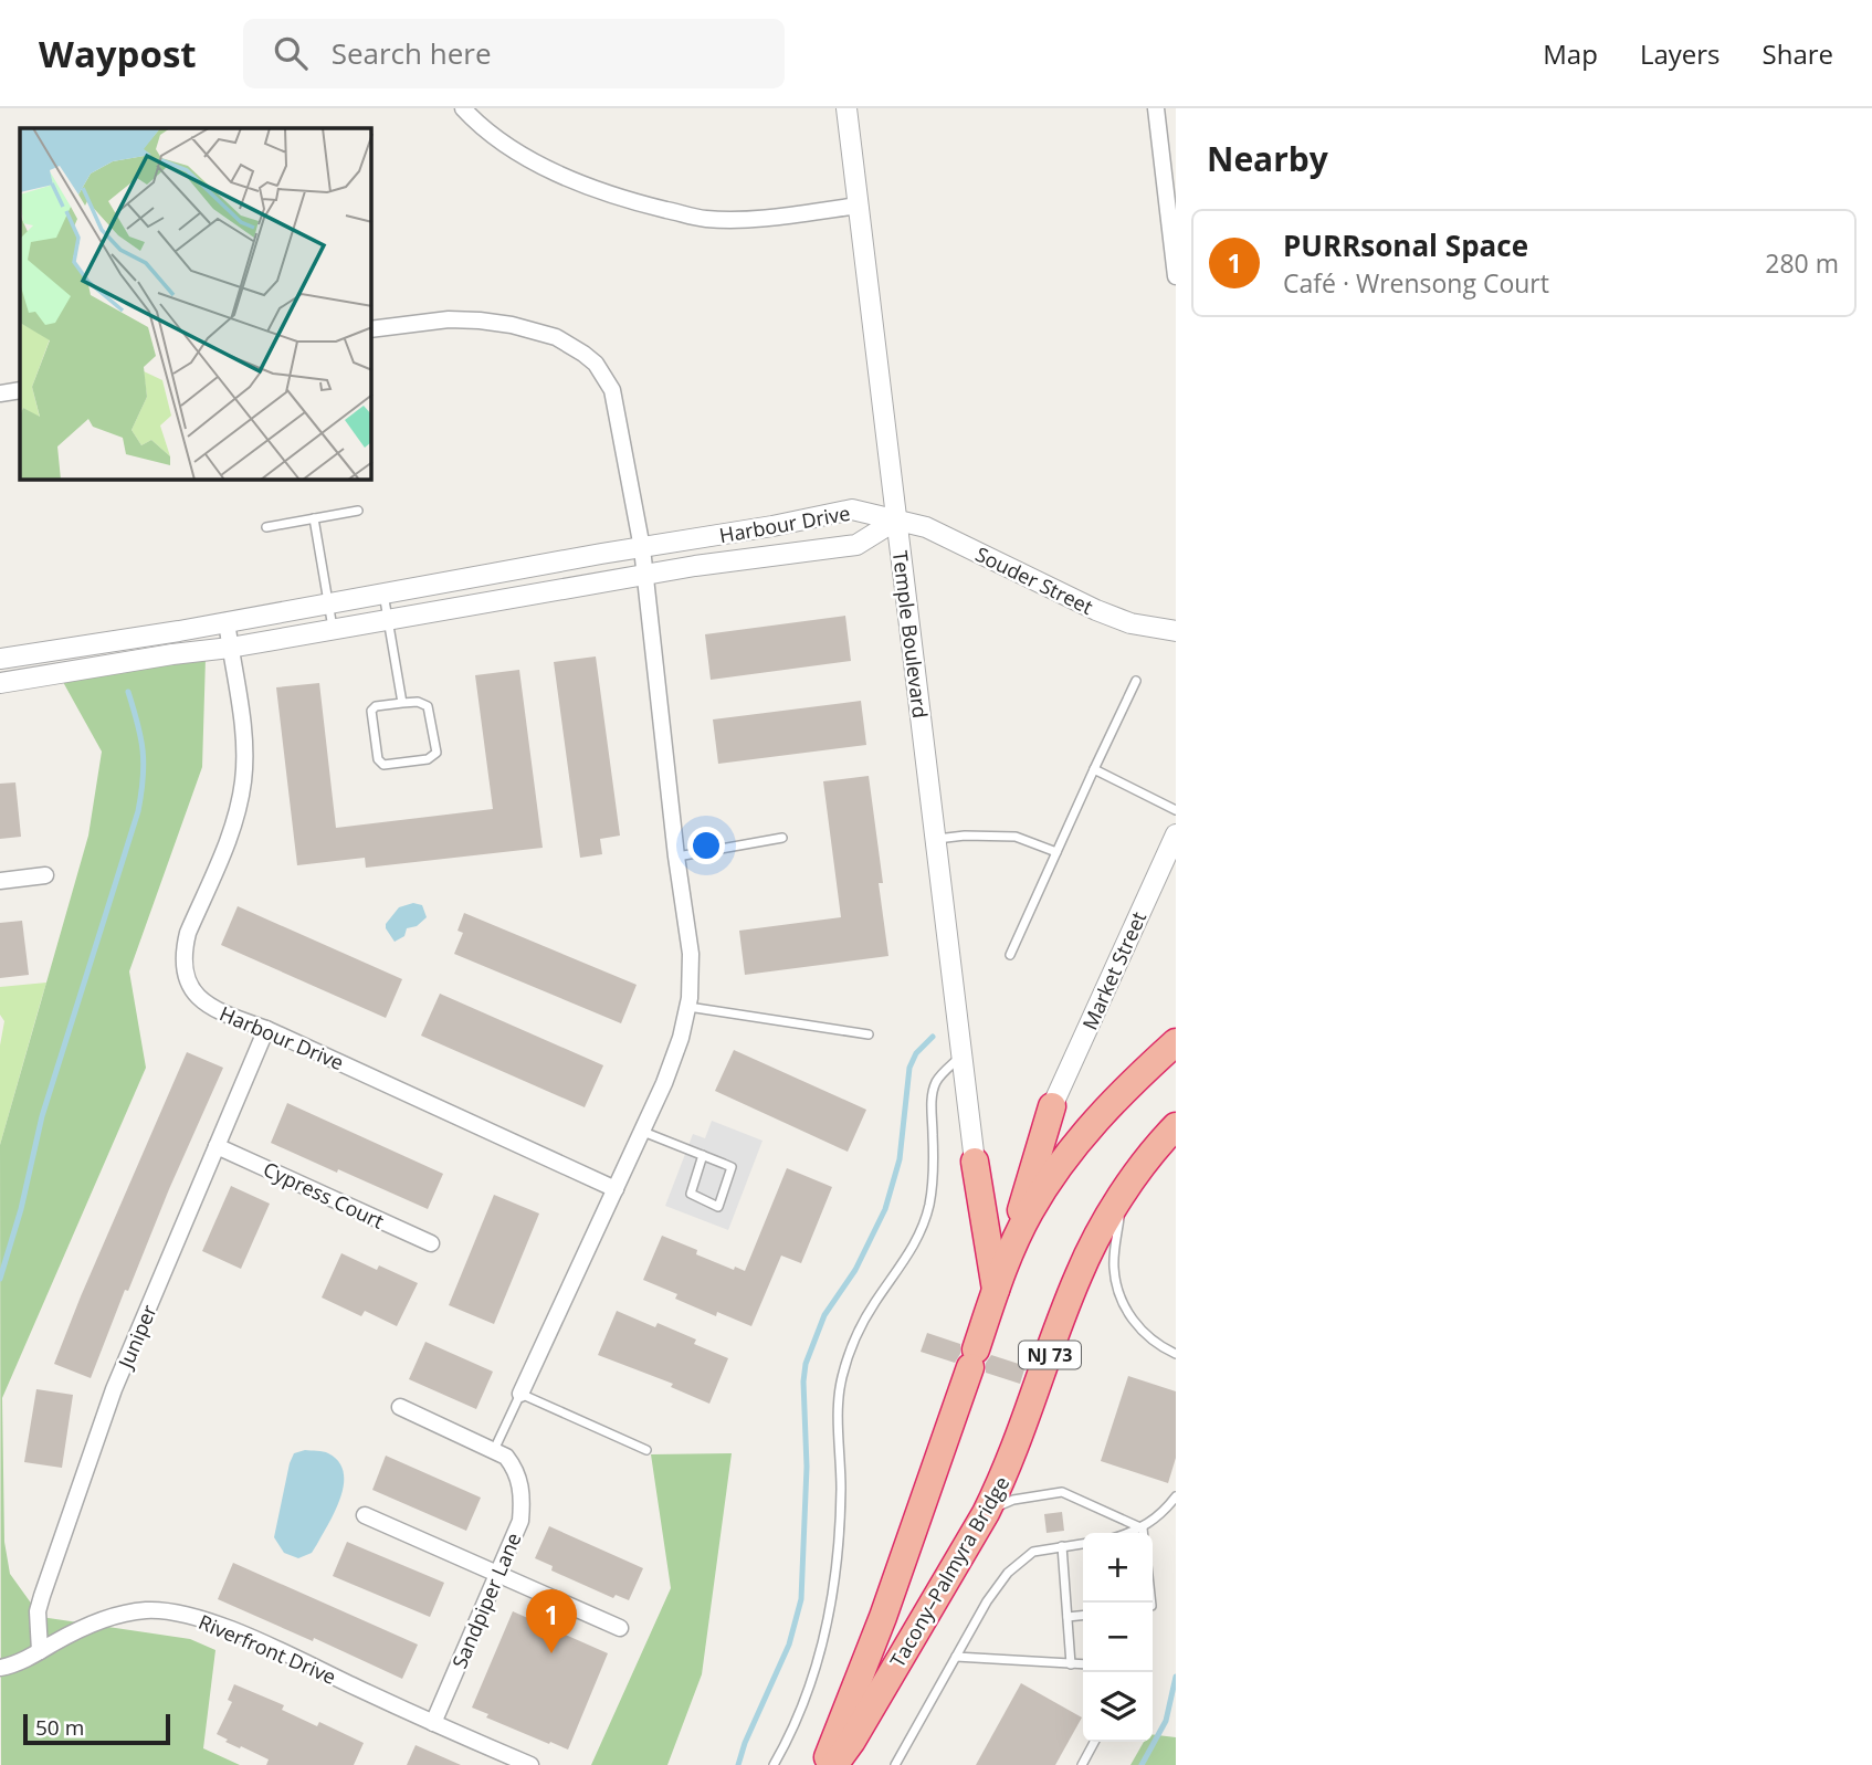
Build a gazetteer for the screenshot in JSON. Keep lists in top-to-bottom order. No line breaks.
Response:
{"streets":{"highway":["NJ 73","Tacony–Palmyra Bridge"],"street":["Harbour Drive","Souder Street","Temple Boulevard","Market Street","Cypress Court","Juniper","Sandpiper Lane","Riverfront Drive"]},"crossings":[["Harbour Drive","Souder Street"],["Harbour Drive","Temple Boulevard"],["Harbour Drive","Juniper"],["Souder Street","Temple Boulevard"],["Cypress Court","Juniper"],["Juniper","Riverfront Drive"],["NJ 73","Tacony–Palmyra Bridge"],["Sandpiper Lane","Riverfront Drive"]],"scale_bar":"50 m","page":{"header":"Waypost","search":"Search here","nav":["Map","Layers","Share"],"heading":"Nearby","list":[{"mark":"1","name":"PURRsonal Space","note":"Café · Wrensong Court","value":"280 m"}],"map_buttons":["+","−"],"pins":"1","scale":"50 m"}}
